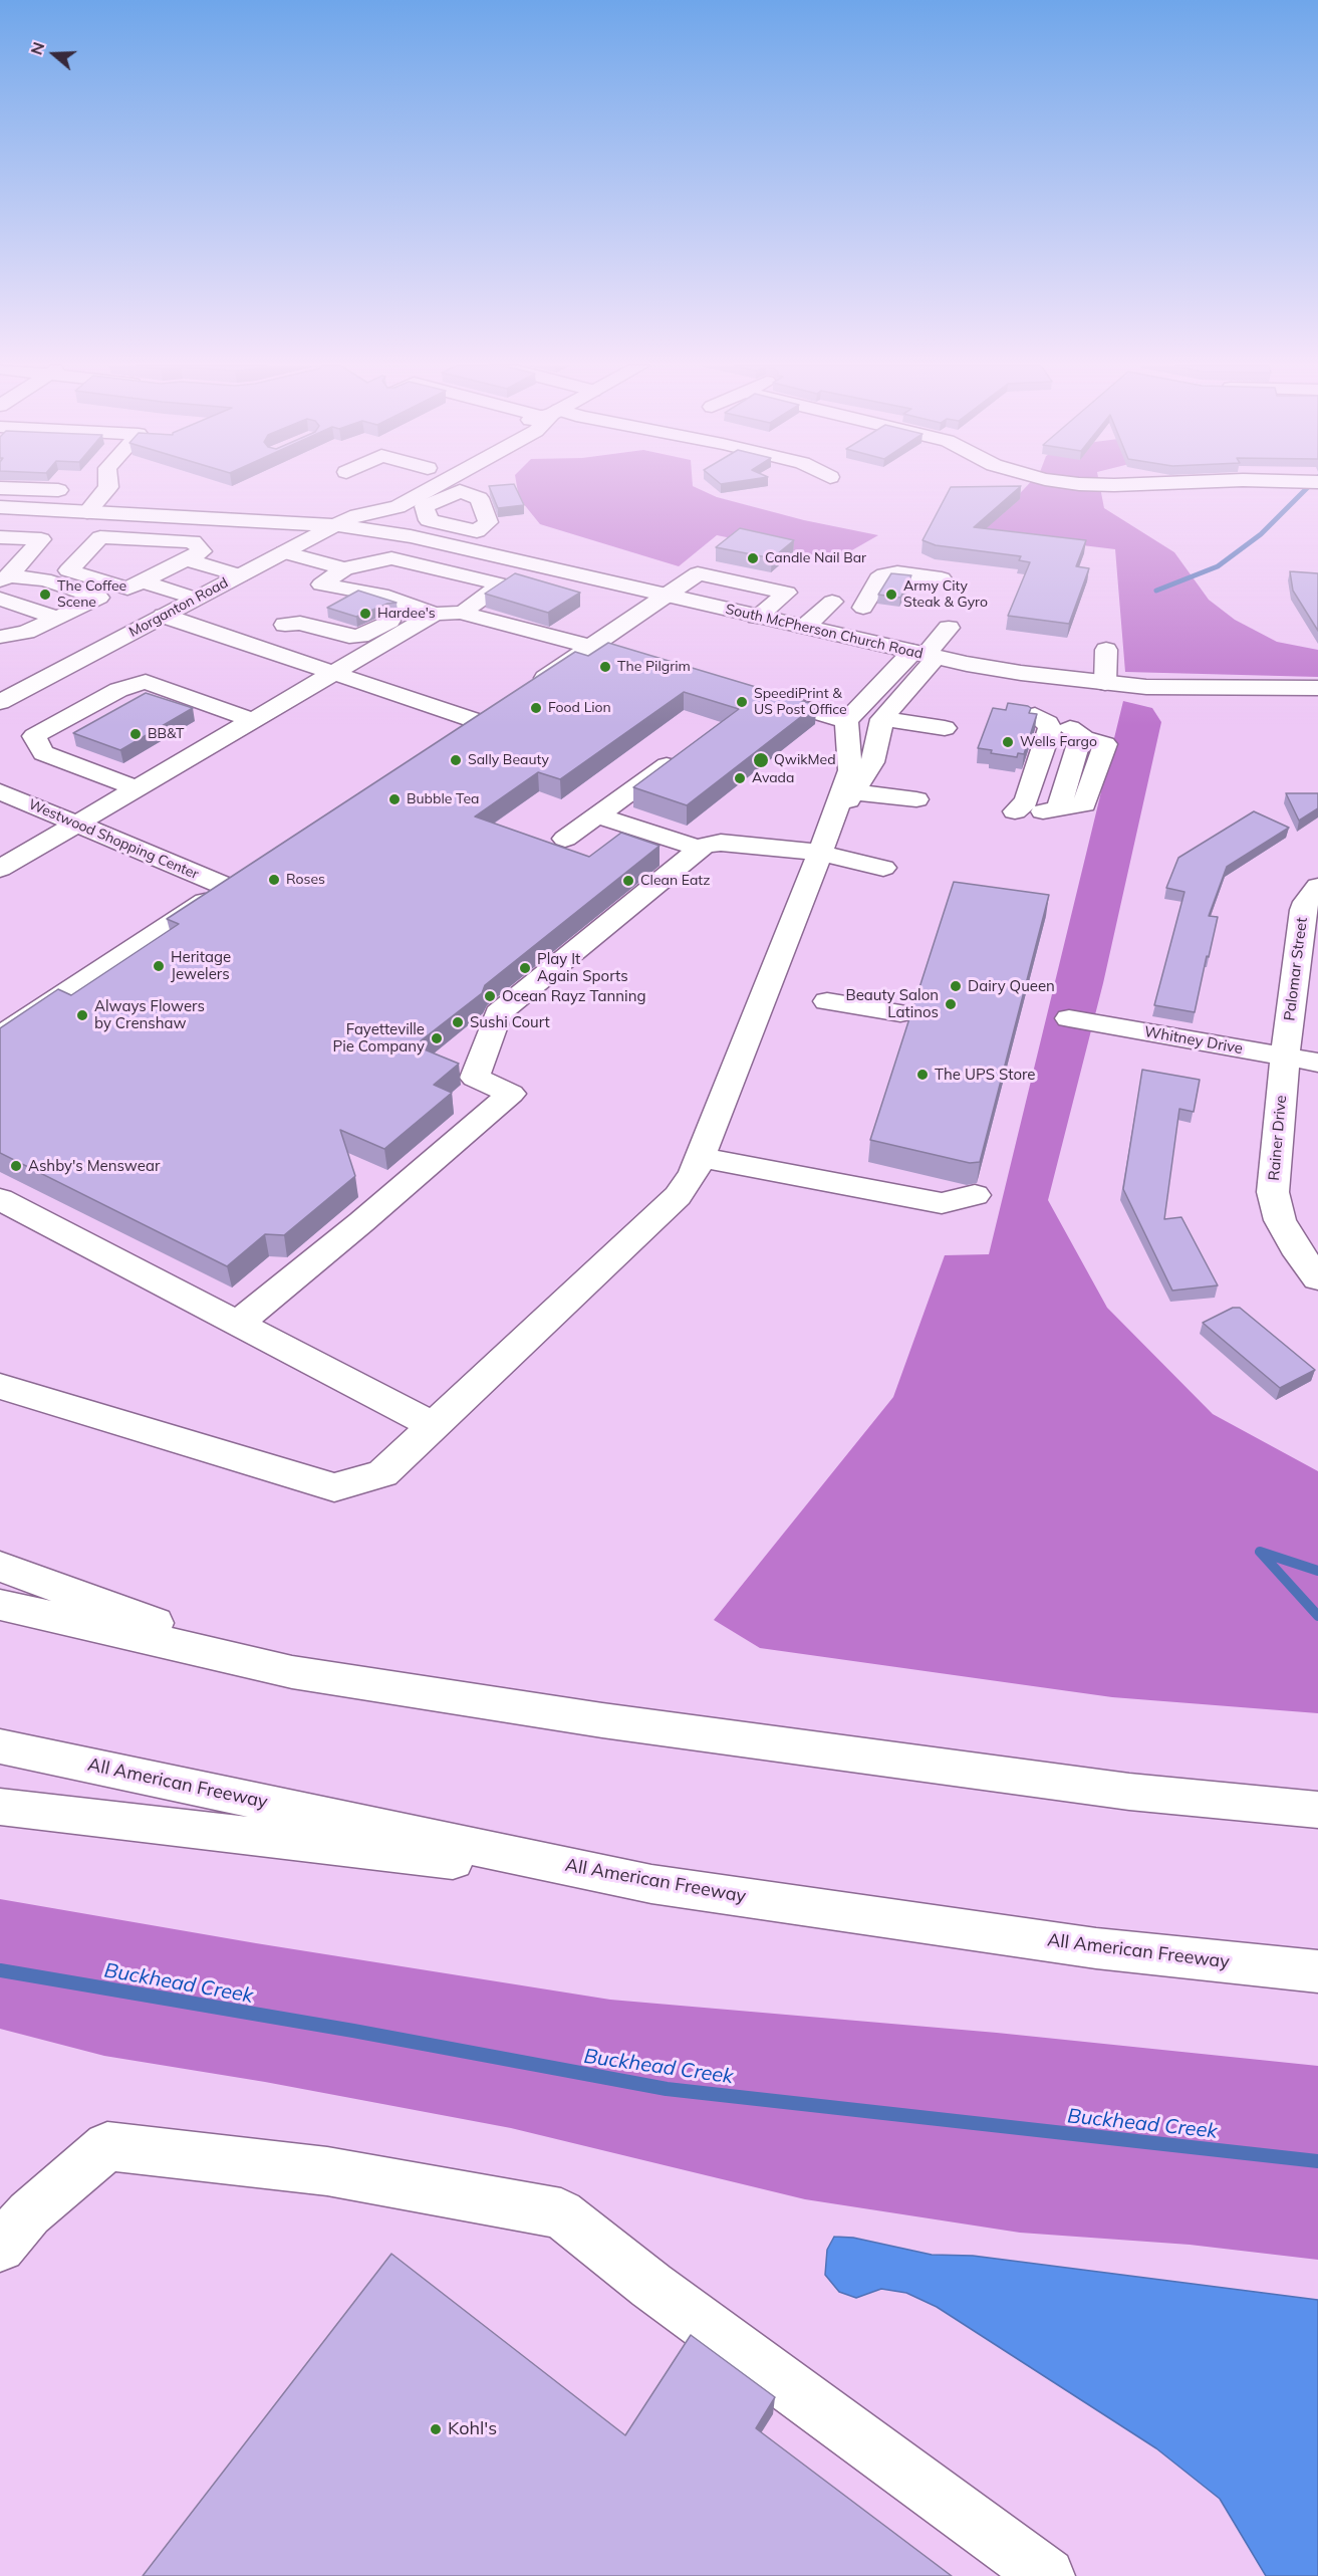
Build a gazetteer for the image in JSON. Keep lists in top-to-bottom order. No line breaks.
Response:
{"streets":{"main road":["Morganton Road","South McPherson Church Road","Westwood Shopping Center","Palomar Street","Whitney Drive","Rainer Drive","All American Freeway"]},"crossings":[["Morganton Road","South McPherson Church Road"],["Palomar Street","Whitney Drive"],["Palomar Street","Rainer Drive"],["Whitney Drive","Rainer Drive"]],"water":["Buckhead Creek"],"places":["Candle Nail Bar","The Coffee Scene","Army City Steak & Gyro","Hardee's","The Pilgrim","SpeediPrint & US Post Office","Food Lion","BB&T","Wells Fargo","Sally Beauty","QwikMed","Avada","Bubble Tea","Roses","Clean Eatz","Heritage Jewelers","Play It Again Sports","Dairy Queen","Ocean Rayz Tanning","Beauty Salon Latinos","Always Flowers by Crenshaw","Sushi Court","Fayetteville Pie Company","The UPS Store","Ashby's Menswear","Kohl's"],"north":"left"}
